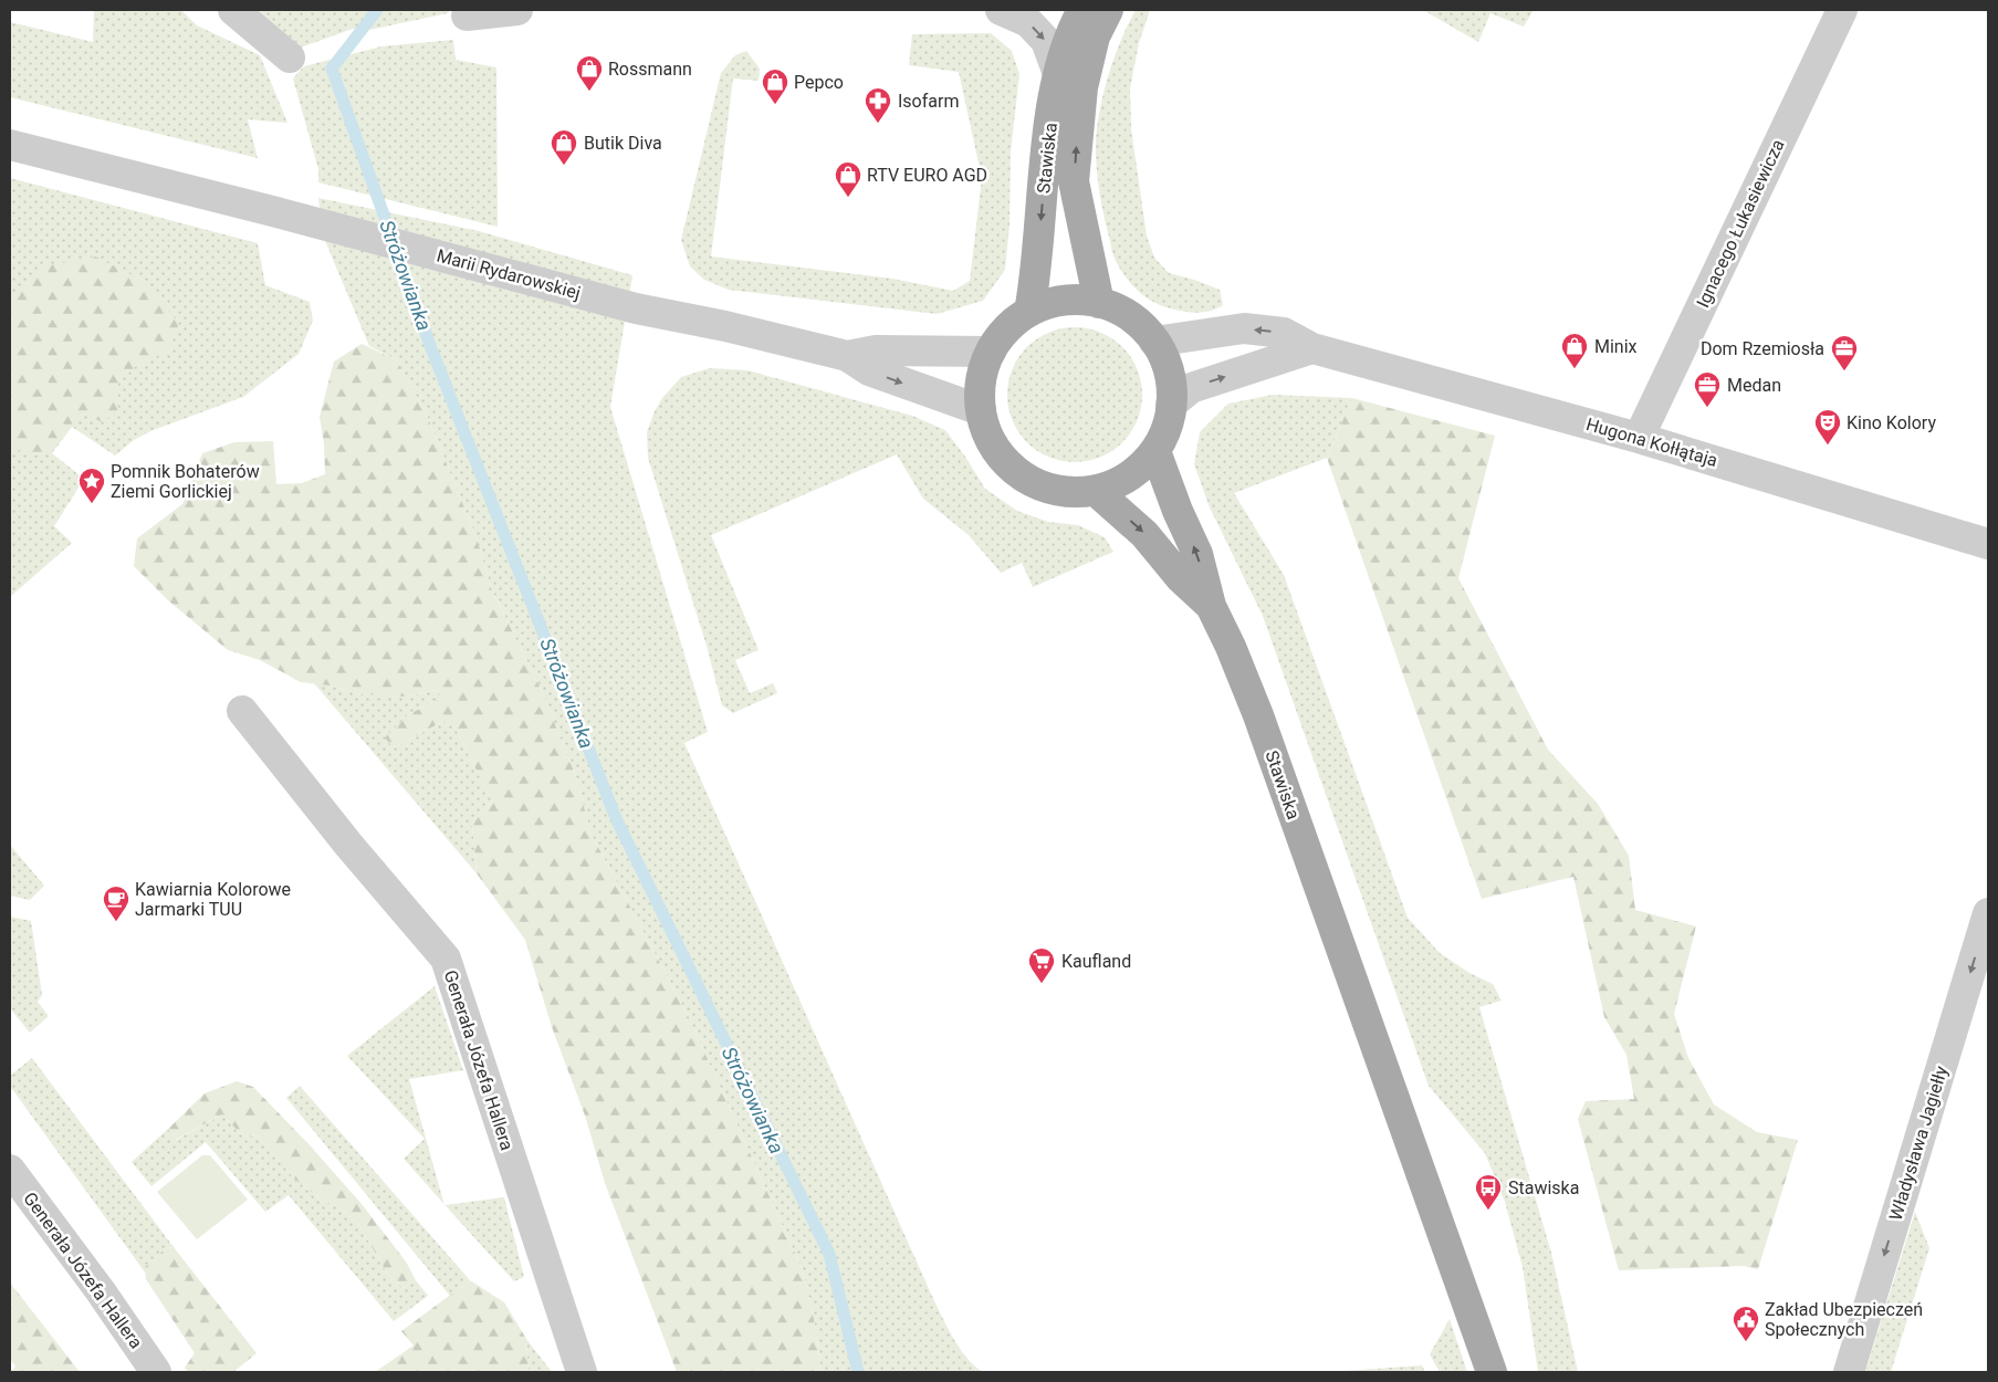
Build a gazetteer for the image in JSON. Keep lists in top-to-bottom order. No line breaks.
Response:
{"streets":{"main road":["Stawiska"],"street":["Ignacego Łukasiewicza","Marii Rydarowskiej","Hugona Kołłątaja","Generała Józefa Hallera","Władysława Jagiełły"]},"crossings":[["Stawiska","Marii Rydarowskiej"],["Stawiska","Hugona Kołłątaja"],["Ignacego Łukasiewicza","Hugona Kołłątaja"],["Marii Rydarowskiej","Hugona Kołłątaja"]],"one_way":["Władysława Jagiełły"],"water":["Stróżowianka"],"places":{"shop":["Rossmann","Pepco","Butik Diva","RTV EURO AGD","Minix"],"pharmacy":["Isofarm"],"office":["Dom Rzemiosła","Medan"],"theatre":["Kino Kolory"],"place":["Pomnik Bohaterów Ziemi Gorlickiej"],"cafe":["Kawiarnia Kolorowe Jarmarki TUU"],"supermarket":["Kaufland"],"bus stop":["Stawiska"],"public building":["Zakład Ubezpieczeń Społecznych"]}}
